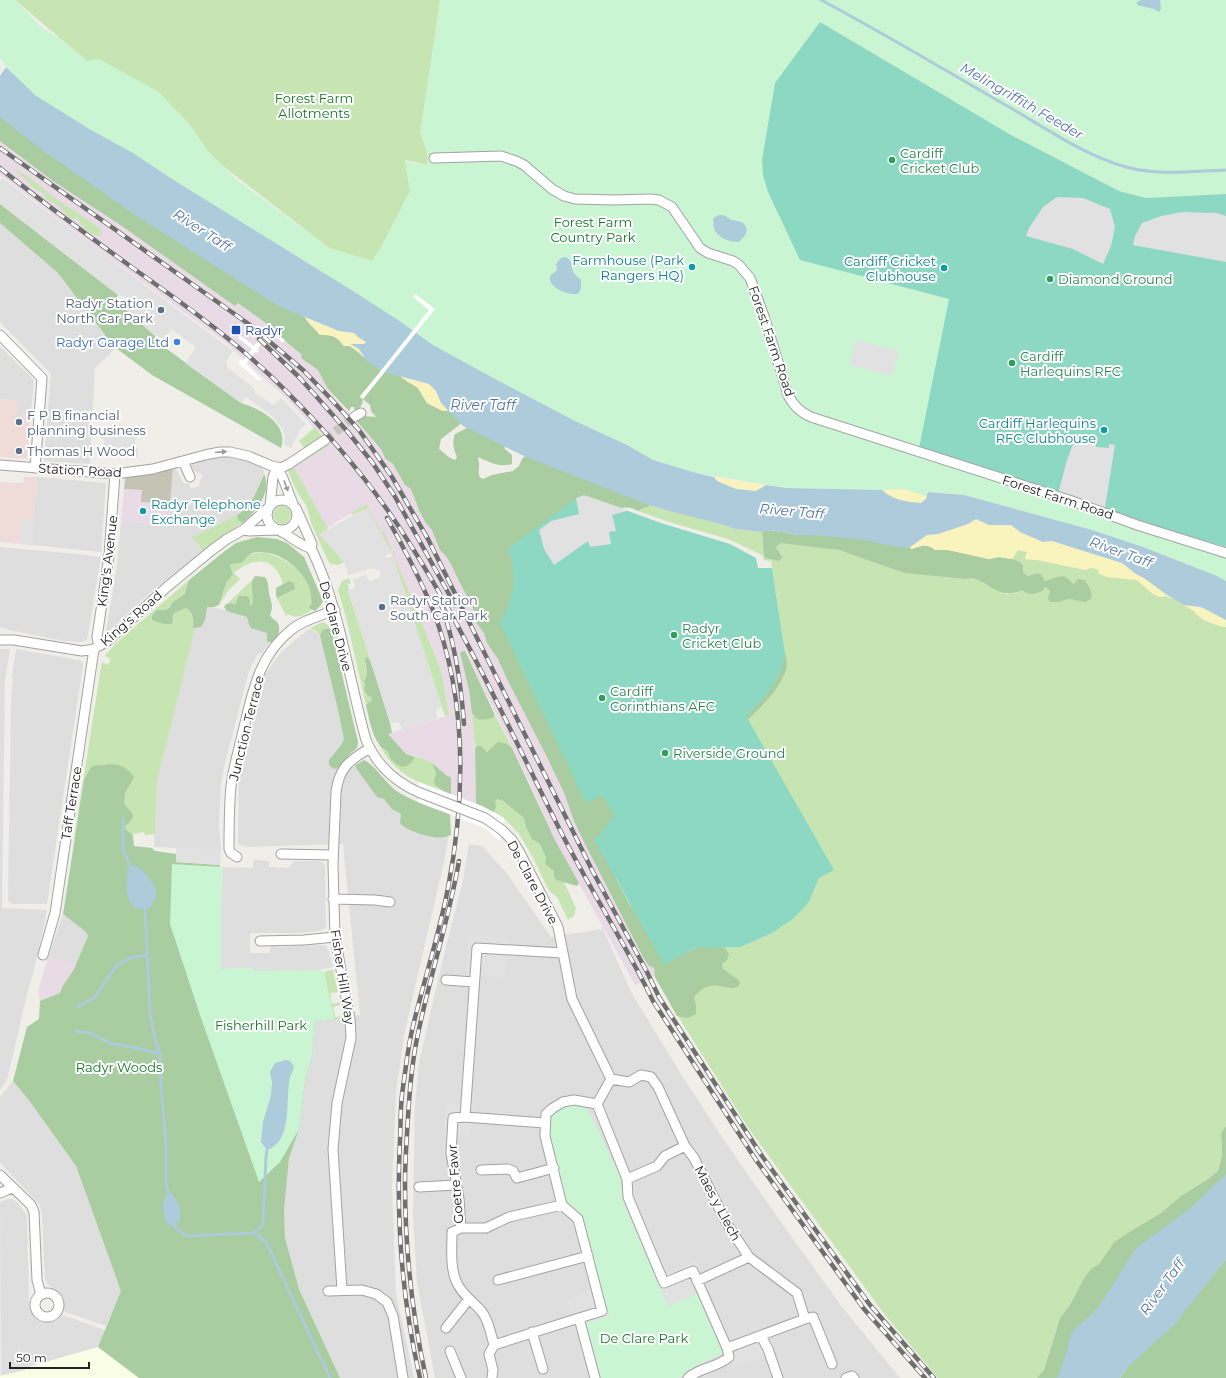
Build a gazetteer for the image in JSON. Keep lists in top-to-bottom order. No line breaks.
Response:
{"streets":{"street":["Forest Farm Road","Station Road","King's Avenue","King's Road","De Clare Drive","Junction Terrace","Taff Terrace","Fisher Hill Way","Goetre Fawr","Maes y Llech"]},"crossings":[["Station Road","King's Avenue"],["King's Avenue","King's Road"],["King's Avenue","Taff Terrace"],["King's Road","Taff Terrace"],["De Clare Drive","Junction Terrace"],["De Clare Drive","Fisher Hill Way"],["De Clare Drive","Maes y Llech"]],"water":["Melingriffith Feeder","River Taff"],"parks":["Forest Farm Allotments","Forest Farm Country Park","Fisherhill Park","Radyr Woods","De Clare Park"],"places":{"other":["Cardiff Cricket Club","Farmhouse (Park Rangers HQ)","Cardiff Cricket Clubhouse","Diamond Ground","Radyr Station North Car Park","Radyr Garage Ltd","Cardiff Harlequins RFC","F P B financial planning business","Cardiff Harlequins RFC Clubhouse","Thomas H Wood","Radyr Telephone Exchange","Radyr Station South Car Park","Radyr Cricket Club","Cardiff Corinthians AFC","Riverside Ground"],"transit":["Radyr"]},"scale_bar":"50 m"}
